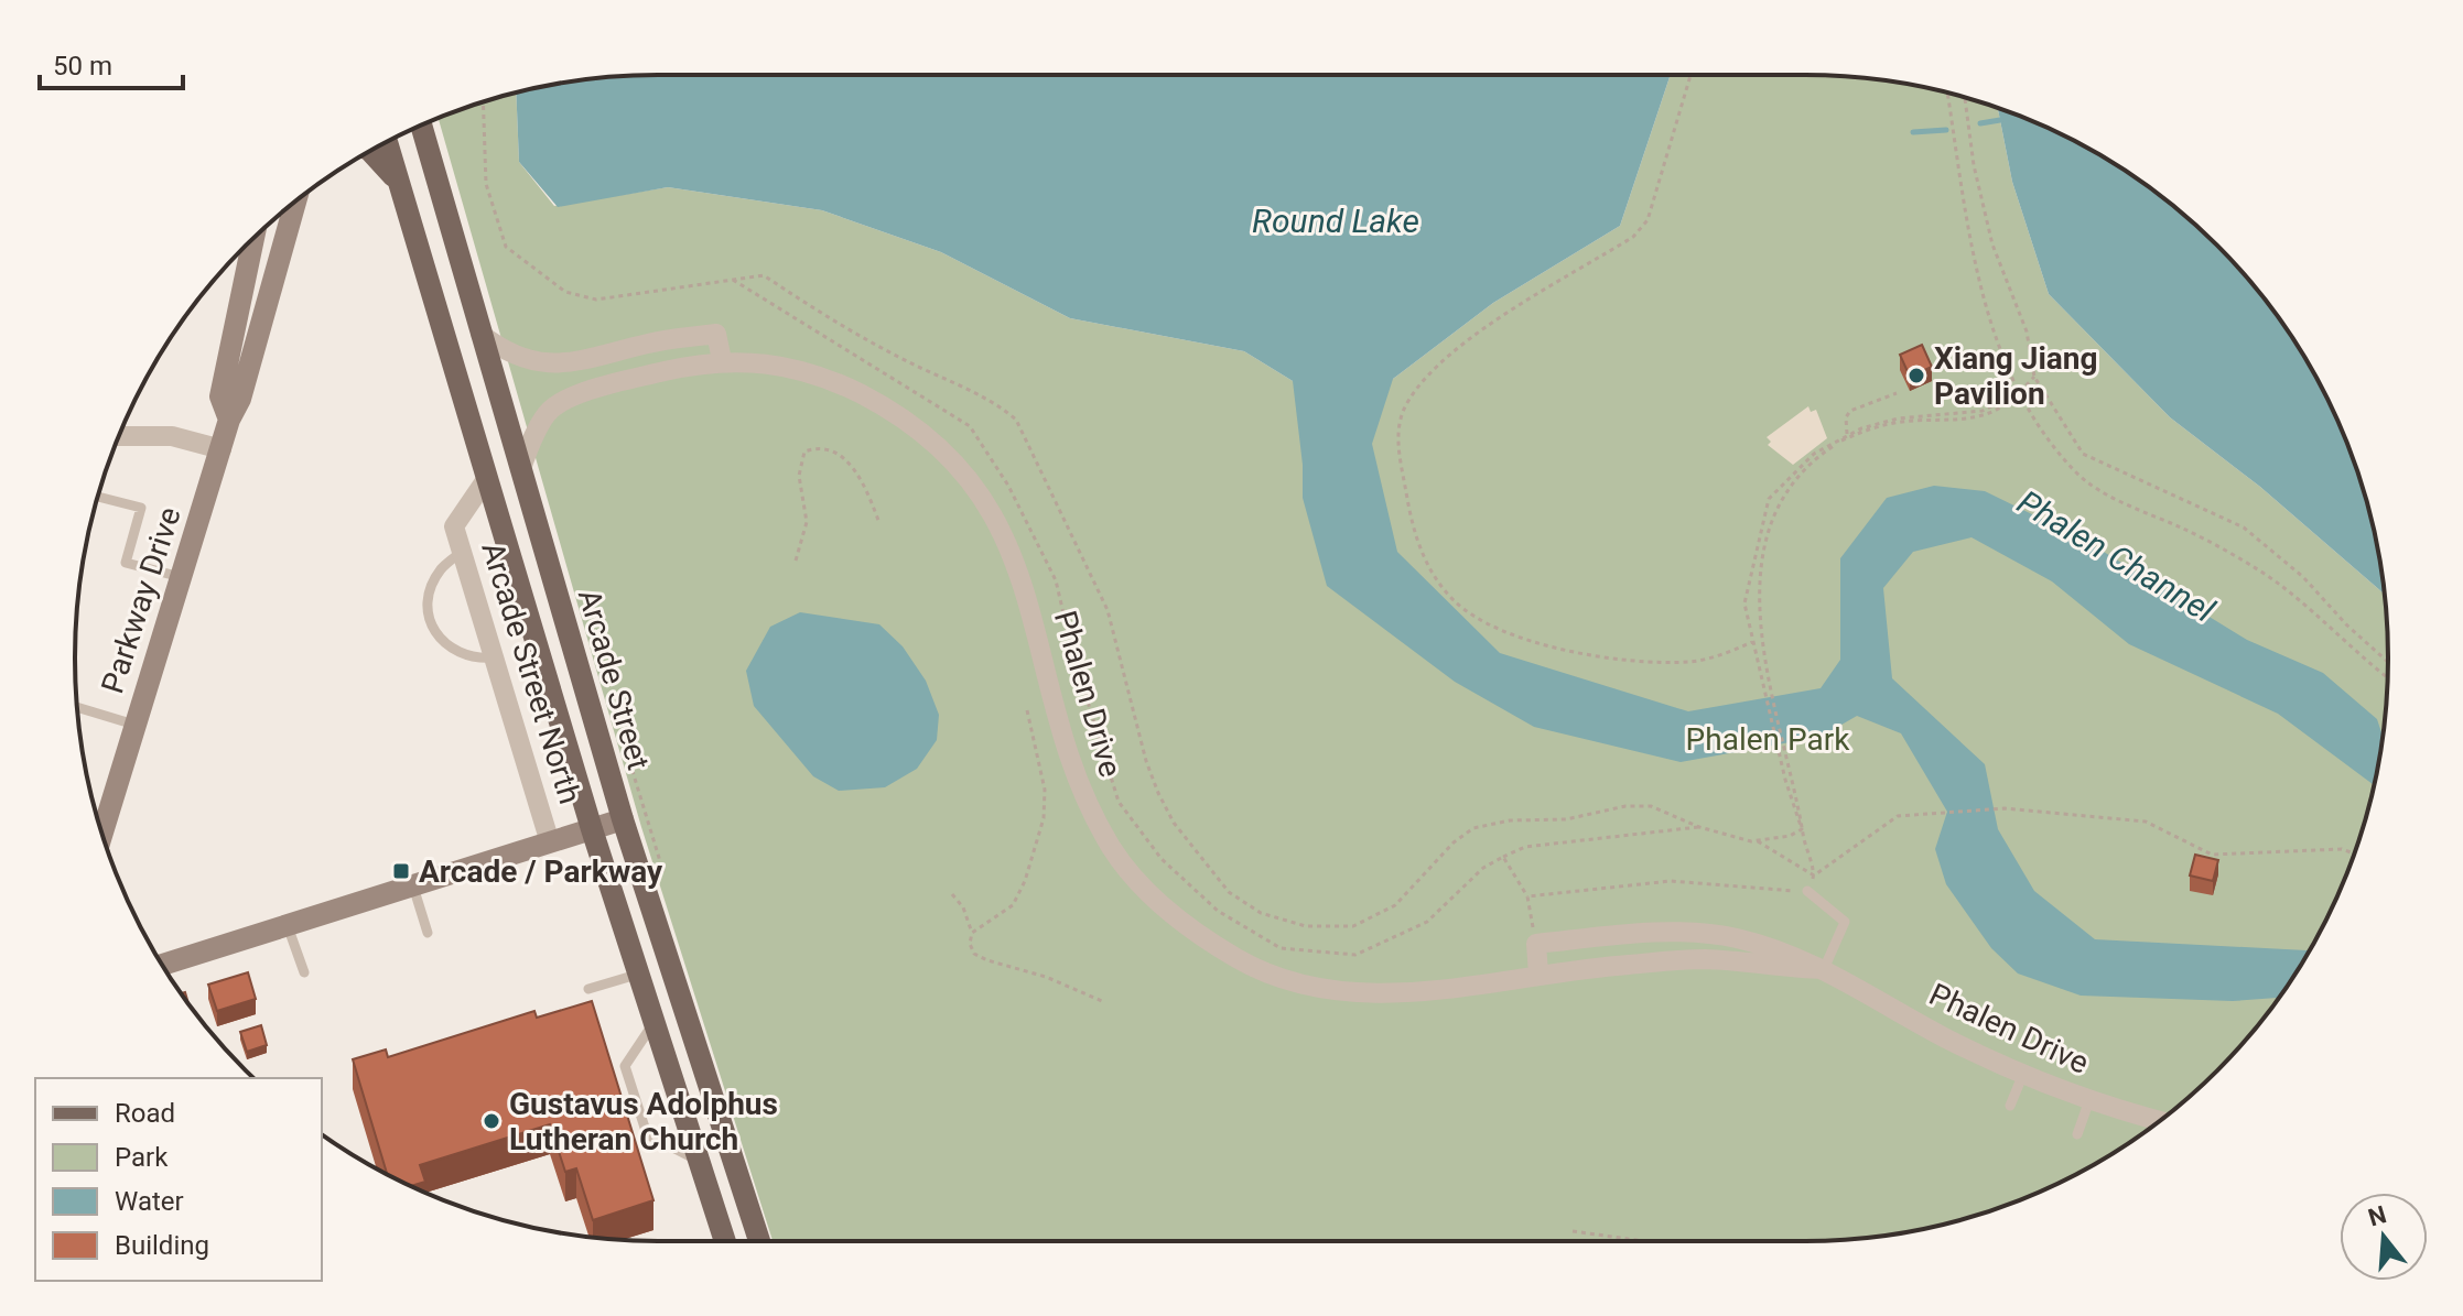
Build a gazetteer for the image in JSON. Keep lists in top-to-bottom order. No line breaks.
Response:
{"streets":{"main road":["Arcade Street"],"street":["Parkway Drive","Arcade Street North","Phalen Drive"]},"crossings":[["Arcade Street North","Arcade Street"],["Arcade Street","Phalen Drive"]],"water":["Round Lake","Phalen Channel"],"parks":["Phalen Park"],"places":{"other":["Xiang Jiang Pavilion","Gustavus Adolphus Lutheran Church"],"transit":["Arcade / Parkway"]},"legend":["Road","Park","Water","Building"],"scale_bar":"50 m","north":"top"}
